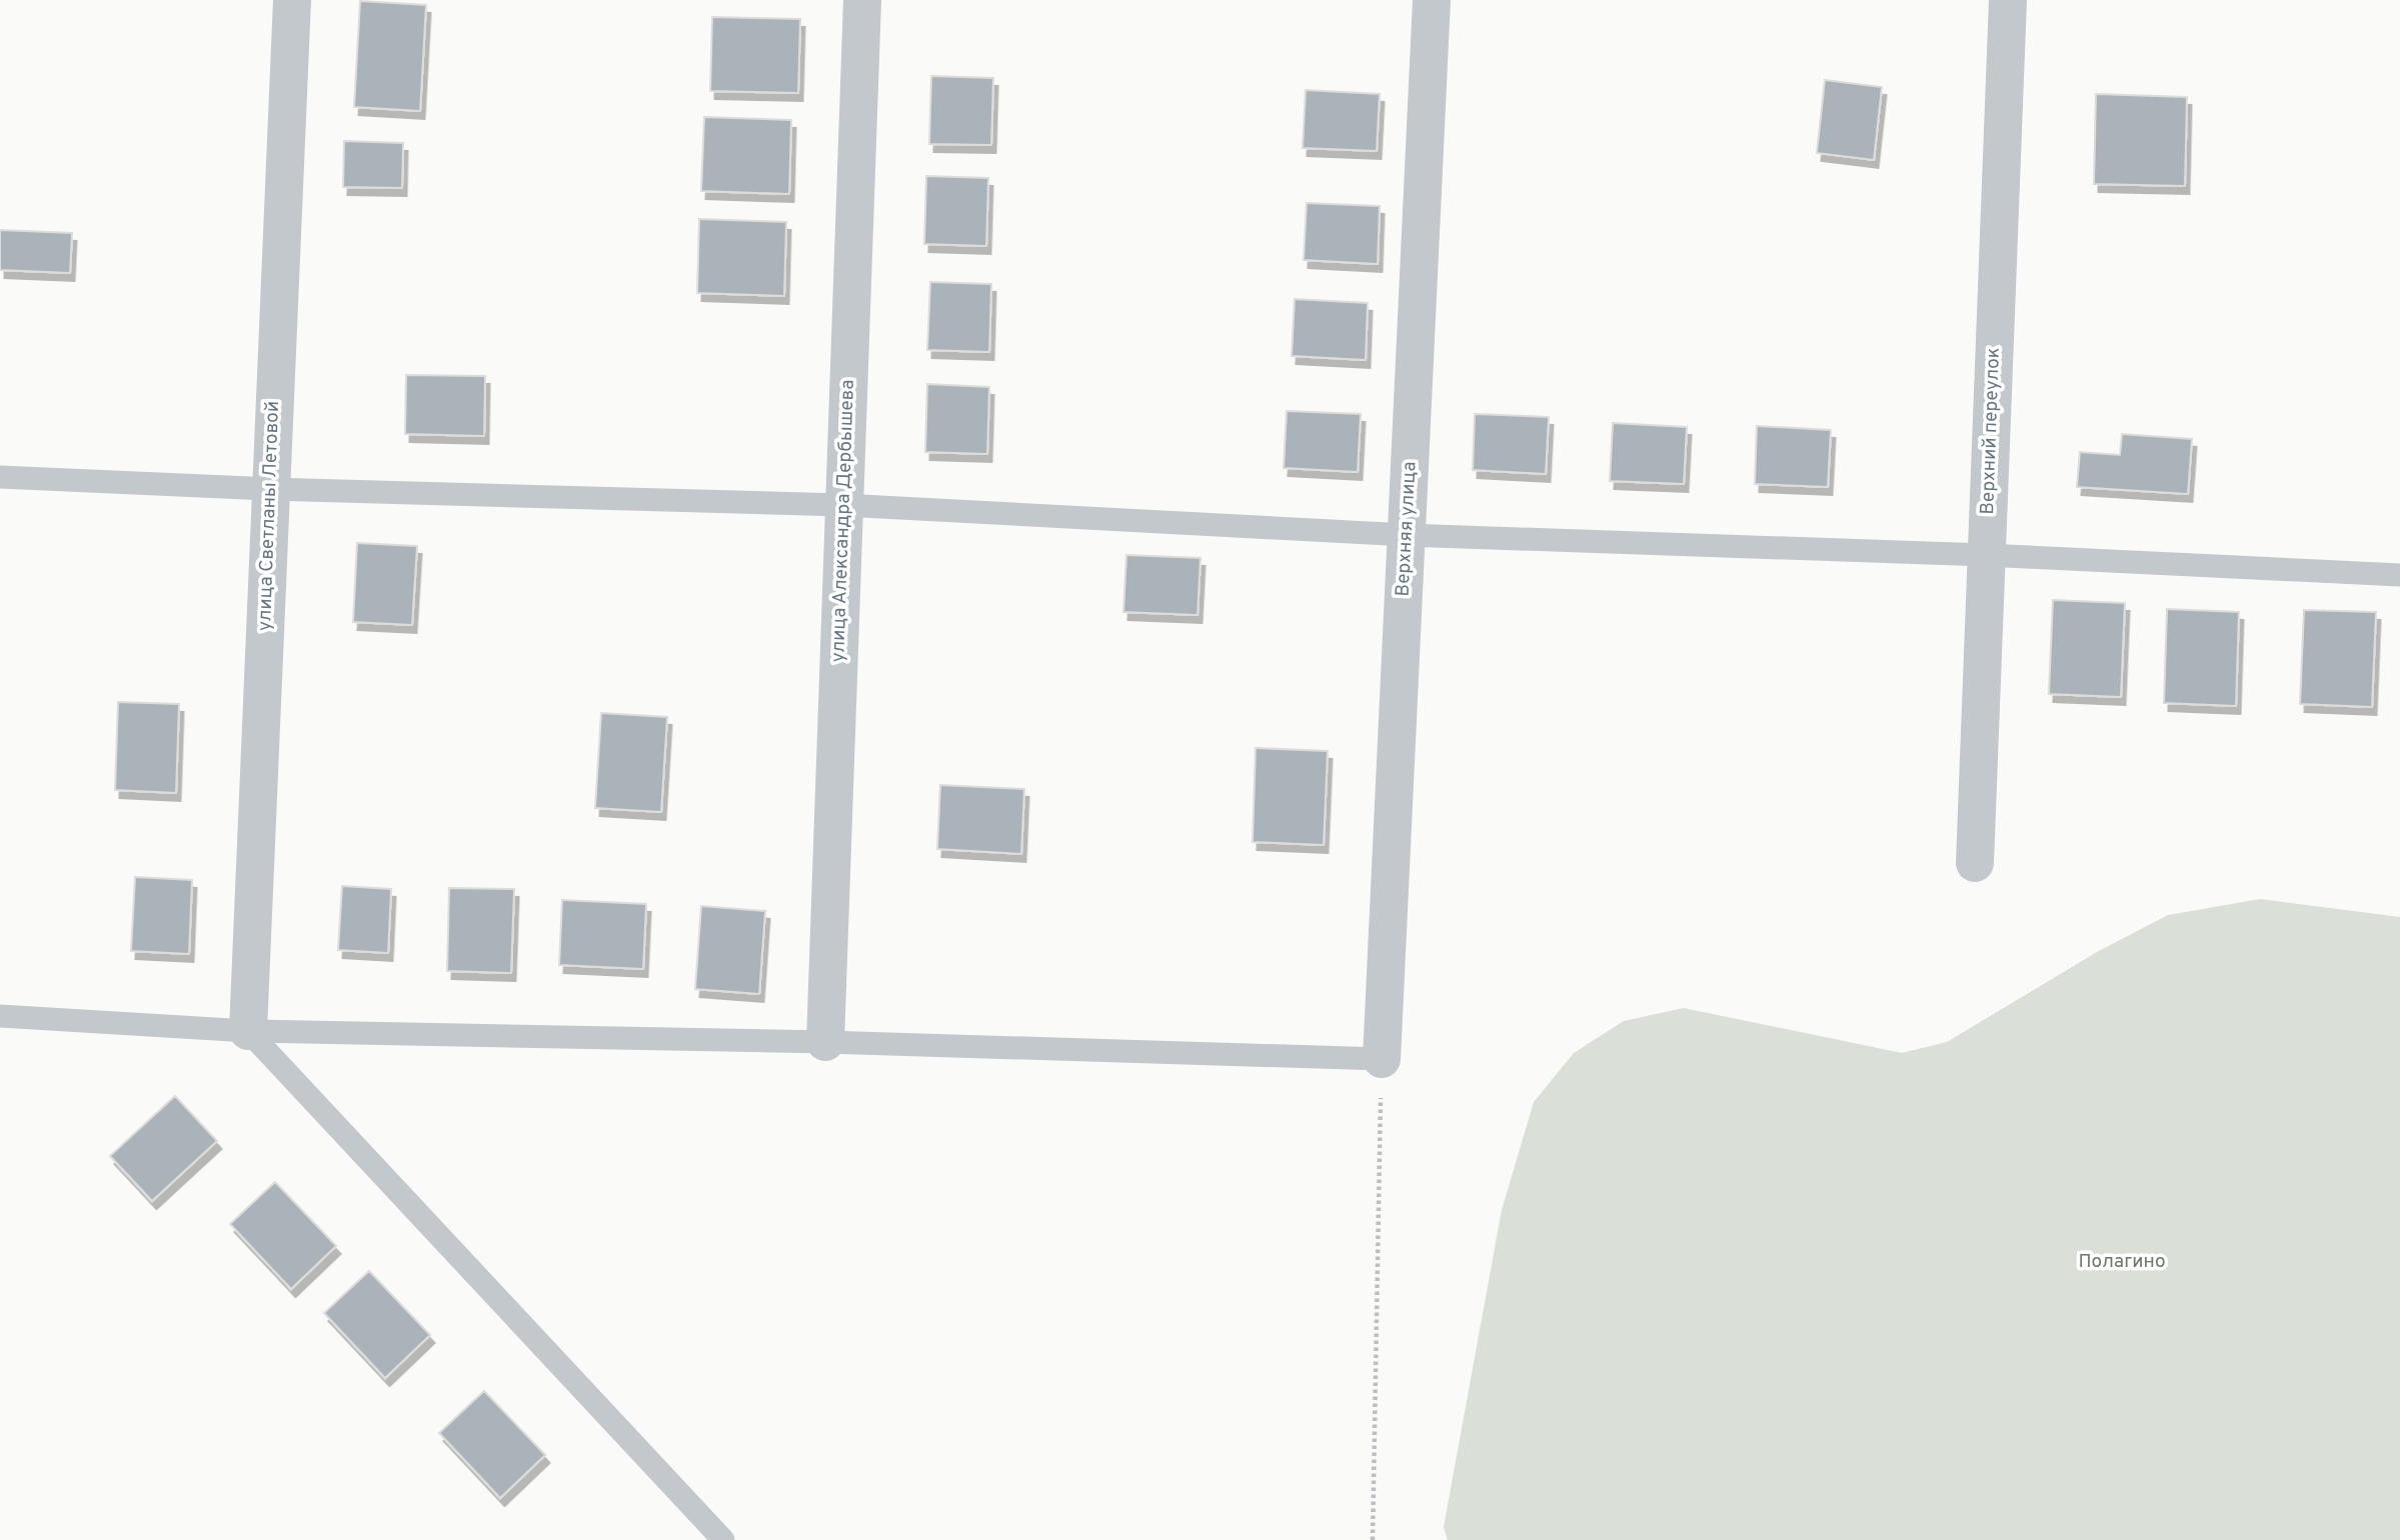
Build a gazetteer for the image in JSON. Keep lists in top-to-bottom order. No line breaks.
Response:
{"streets":{"street":["Верхний переулок","улица Светланы Летовой","улица Александра Дербышева","Верхняя улица"]},"parks":["Полагино"]}
